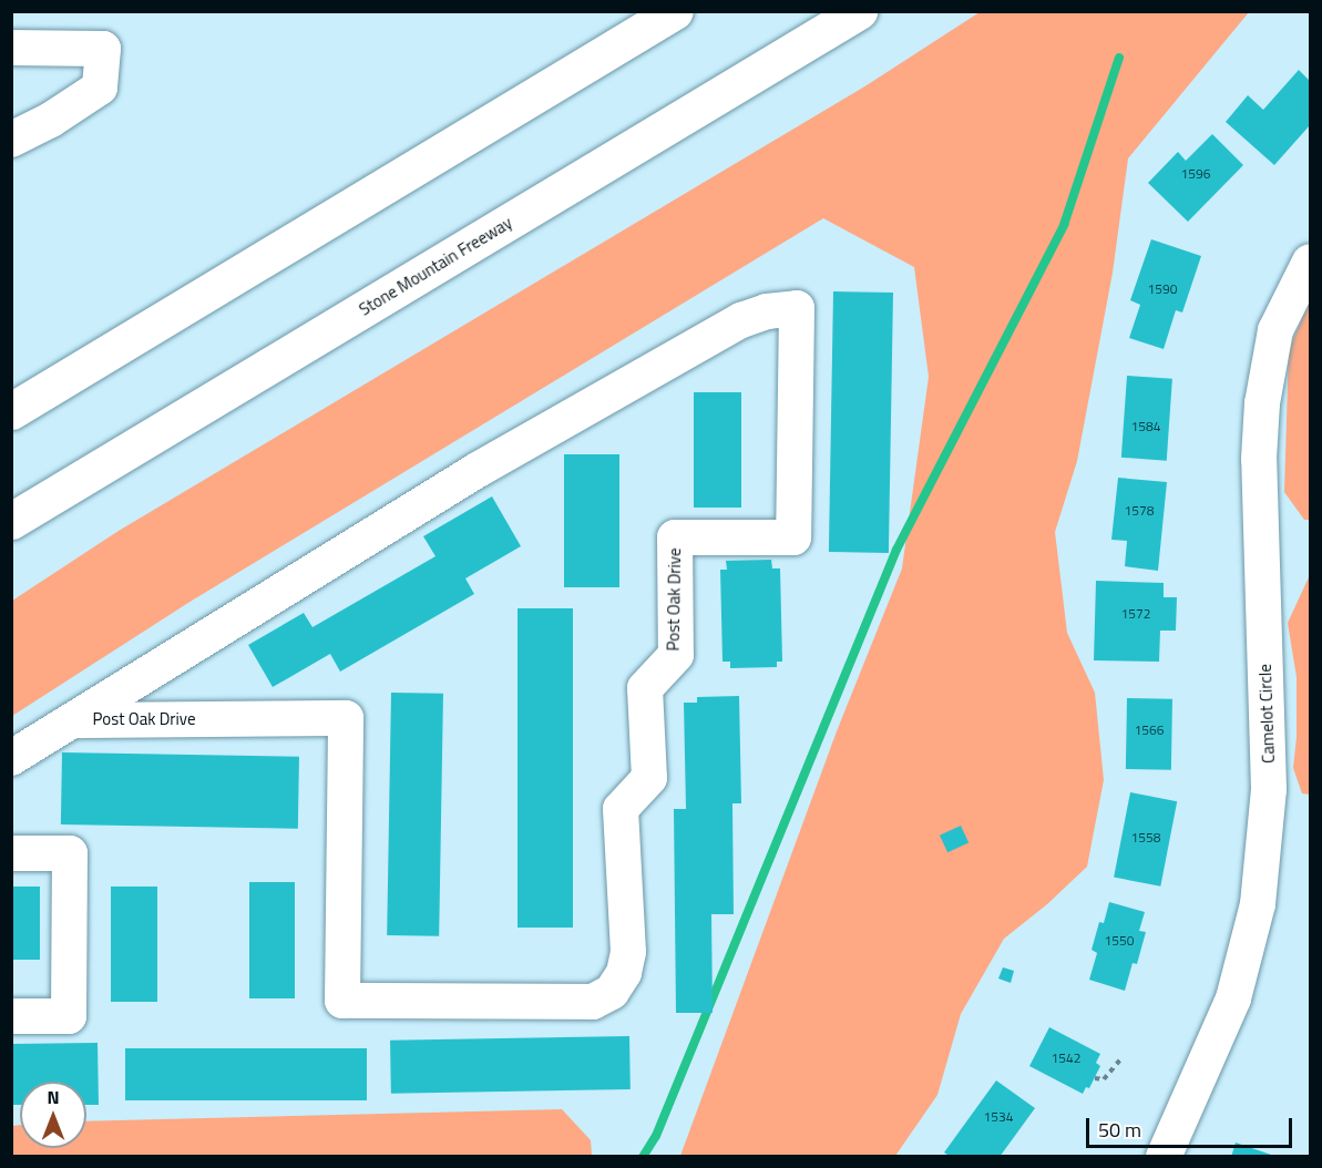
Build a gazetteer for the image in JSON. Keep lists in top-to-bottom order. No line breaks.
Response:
{"streets":{"highway":["Stone Mountain Freeway"],"street":["Post Oak Drive","Camelot Circle"]},"house_numbers":["1596","1590","1584","1578","1572","1566","1558","1550","1542","1534"],"scale_bar":"50 m","north":"top"}
